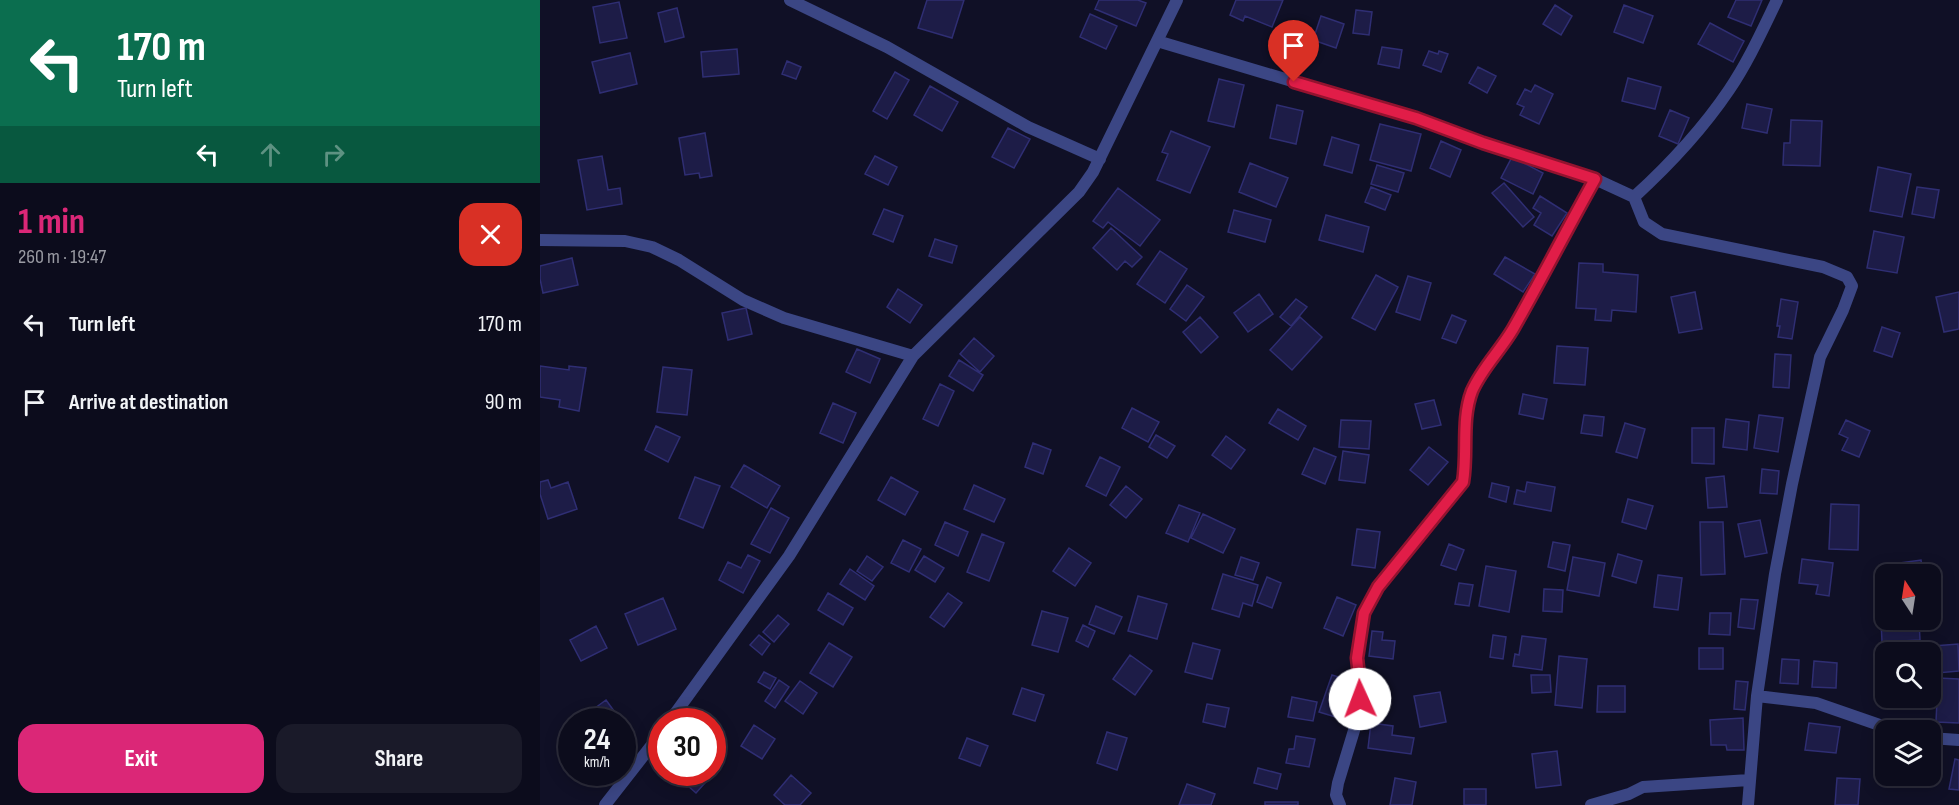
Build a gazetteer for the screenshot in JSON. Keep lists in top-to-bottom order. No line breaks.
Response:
{"north":"top","page":{"turn":["170 m","Turn left"],"heading":["1 min","260 m · 19:47"],"list":[{"name":"Turn left","value":"170 m"},{"name":"Arrive at destination","value":"90 m"}],"speed":"24 km/h","limit":"30","buttons":["Exit","Share"]}}
